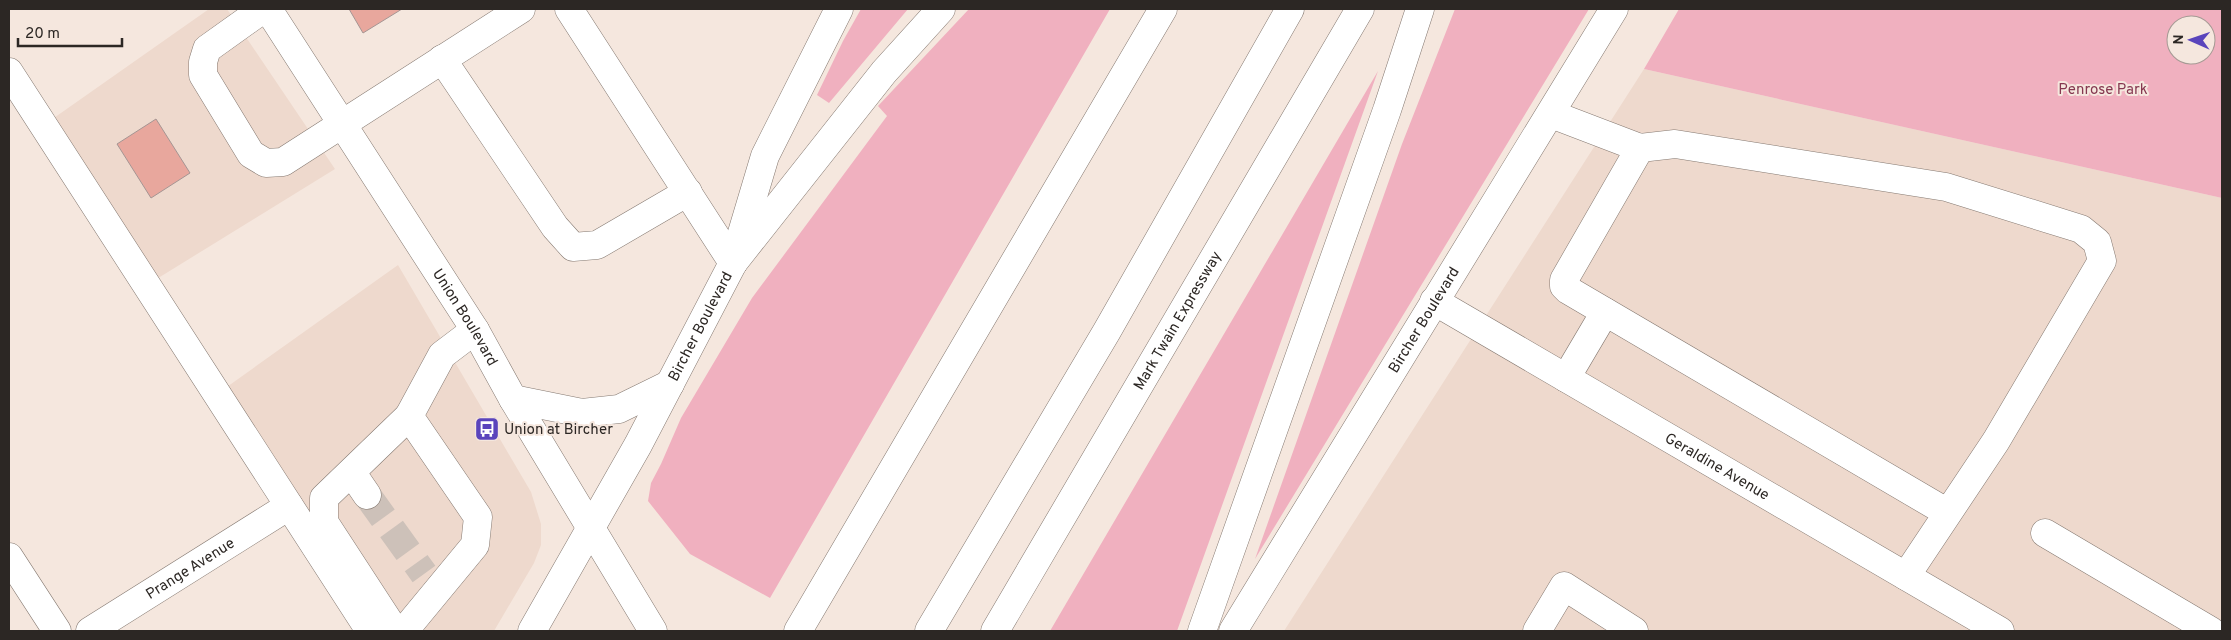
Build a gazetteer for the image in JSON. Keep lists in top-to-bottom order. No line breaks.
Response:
{"streets":{"main road":["Union Boulevard","Mark Twain Expressway","Bircher Boulevard","Geraldine Avenue","Prange Avenue"]},"crossings":[["Union Boulevard","Bircher Boulevard"],["Bircher Boulevard","Geraldine Avenue"]],"parks":["Penrose Park"],"places":{"bus stop":["Union at Bircher"]},"scale_bar":"20 m","north":"left"}
